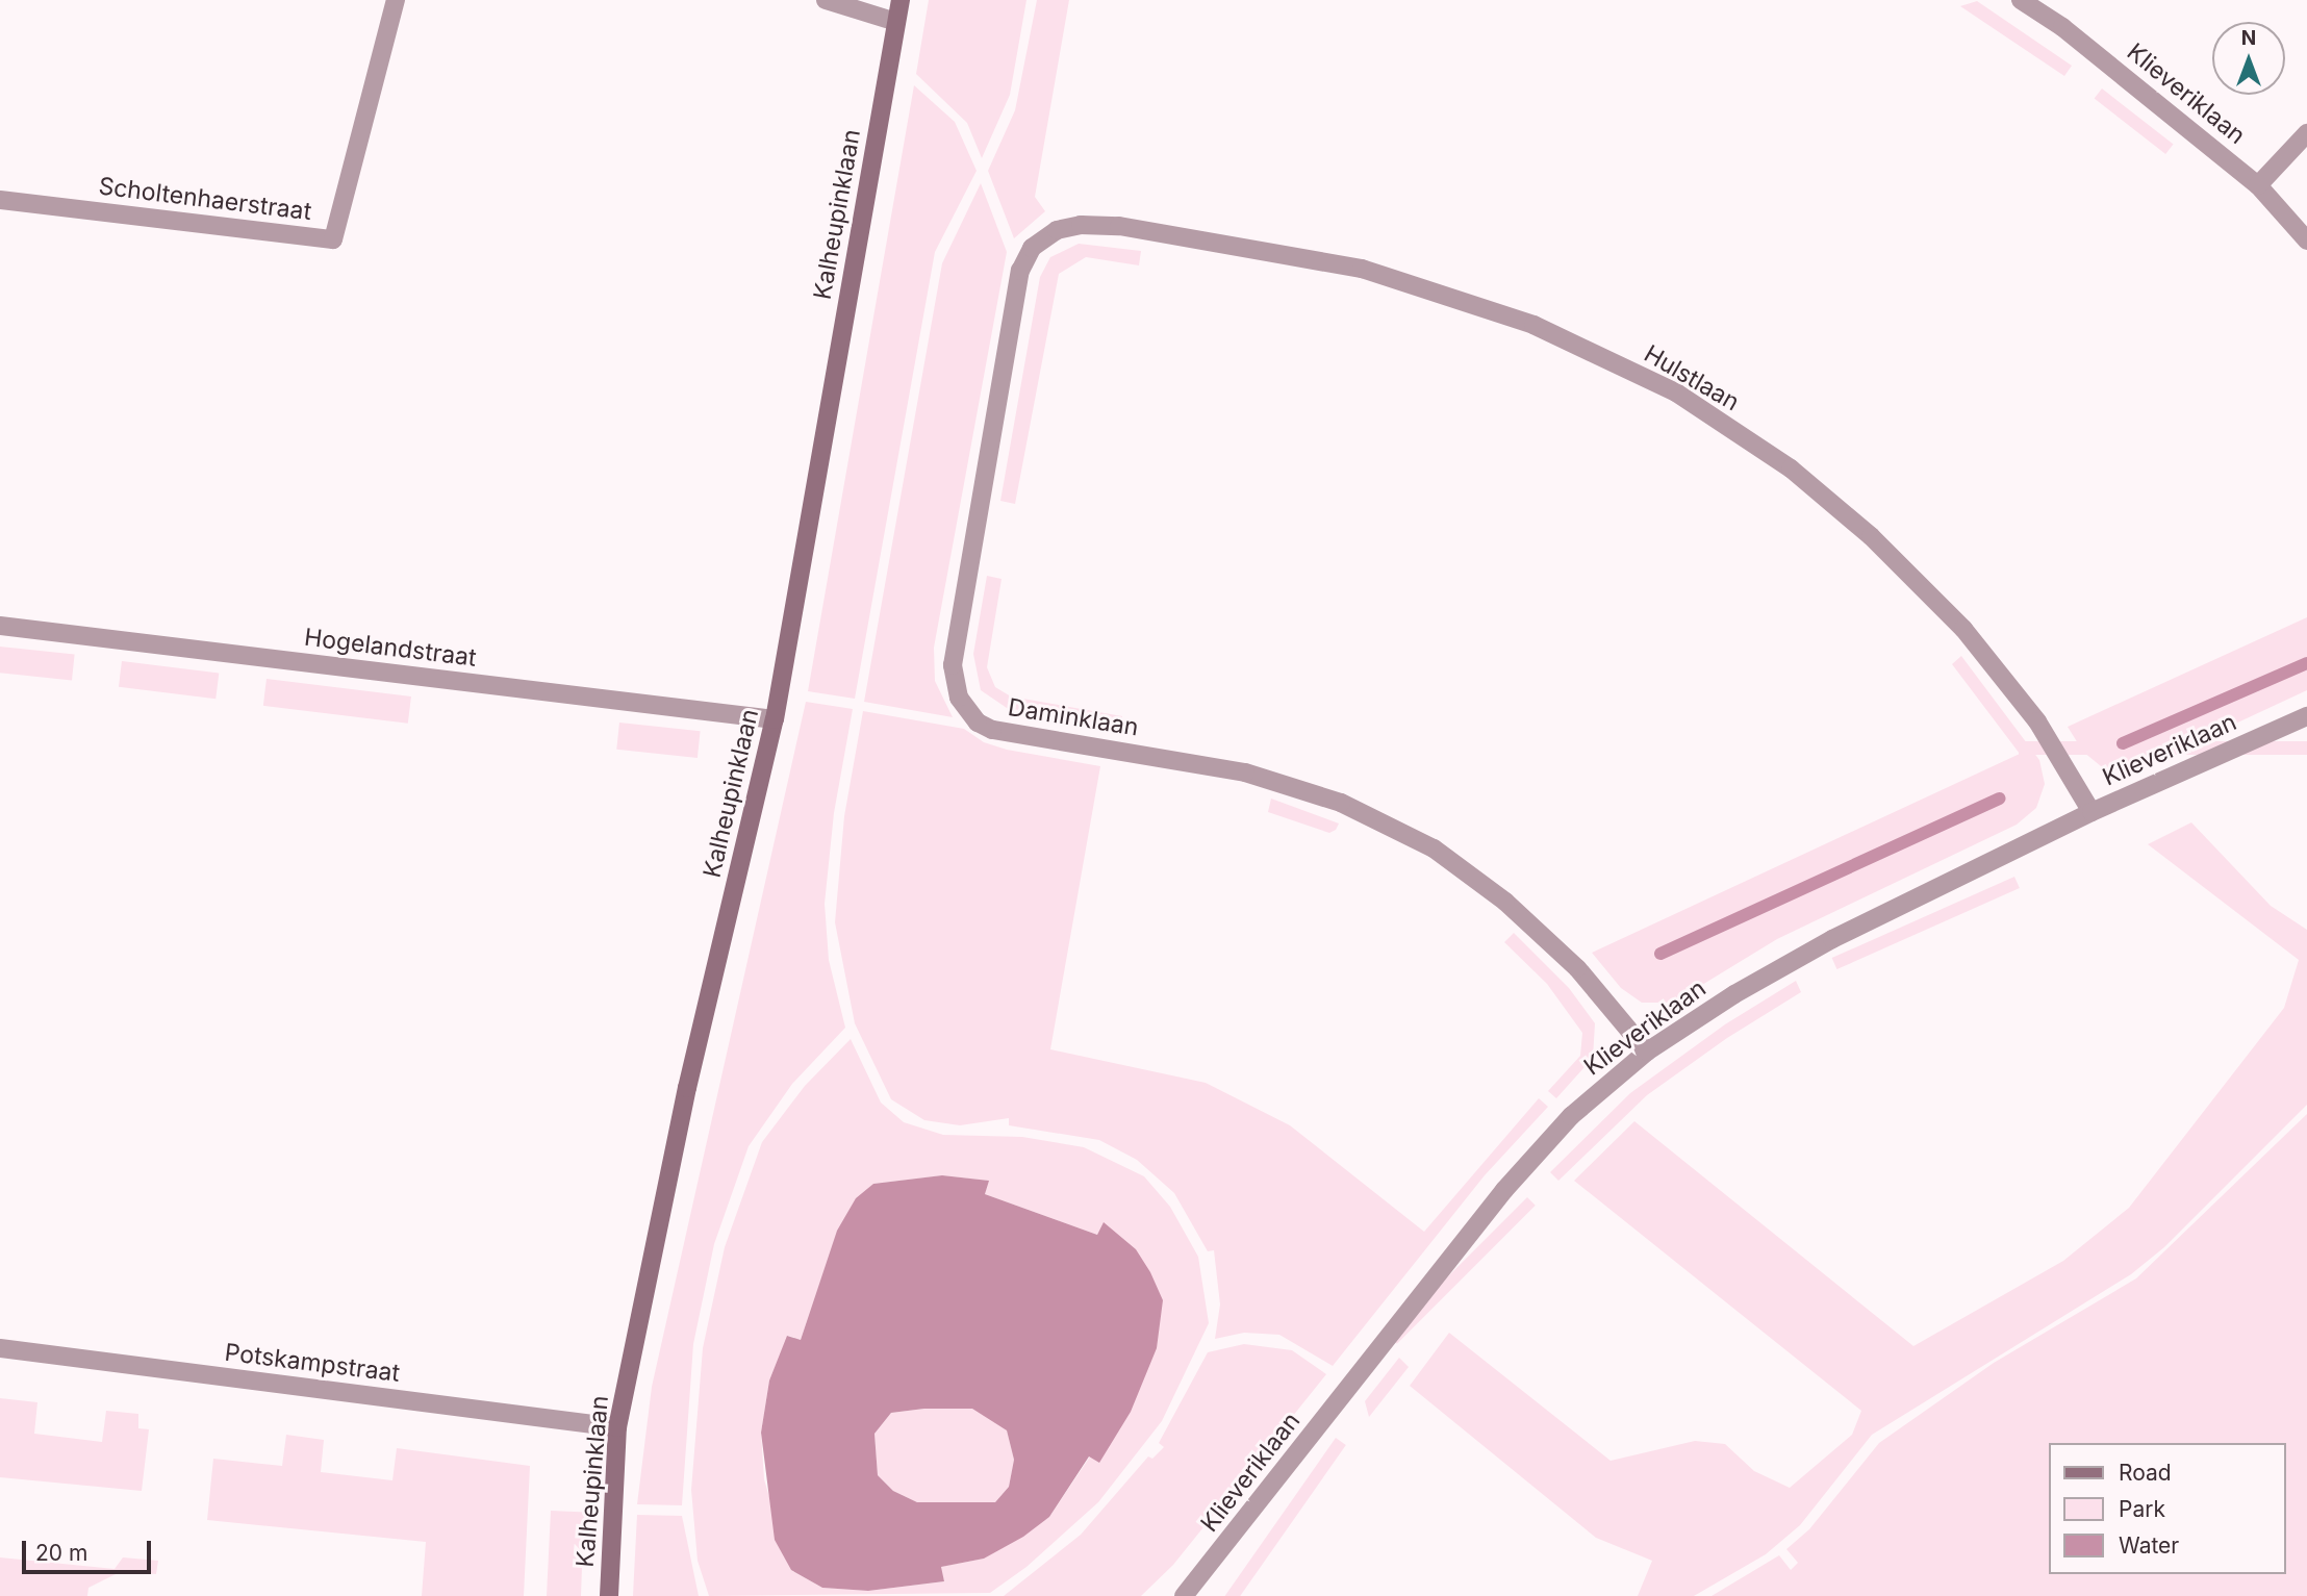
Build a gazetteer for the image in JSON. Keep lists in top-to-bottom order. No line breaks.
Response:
{"streets":{"street":["Klieveriklaan","Scholtenhaerstraat","Kalheupinklaan","Hulstlaan","Hogelandstraat","Daminklaan","Potskampstraat"]},"crossings":[["Klieveriklaan","Hulstlaan"],["Klieveriklaan","Daminklaan"],["Kalheupinklaan","Hogelandstraat"],["Kalheupinklaan","Potskampstraat"],["Hulstlaan","Daminklaan"]],"legend":["Road","Park","Water"],"scale_bar":"20 m","north":"top"}
